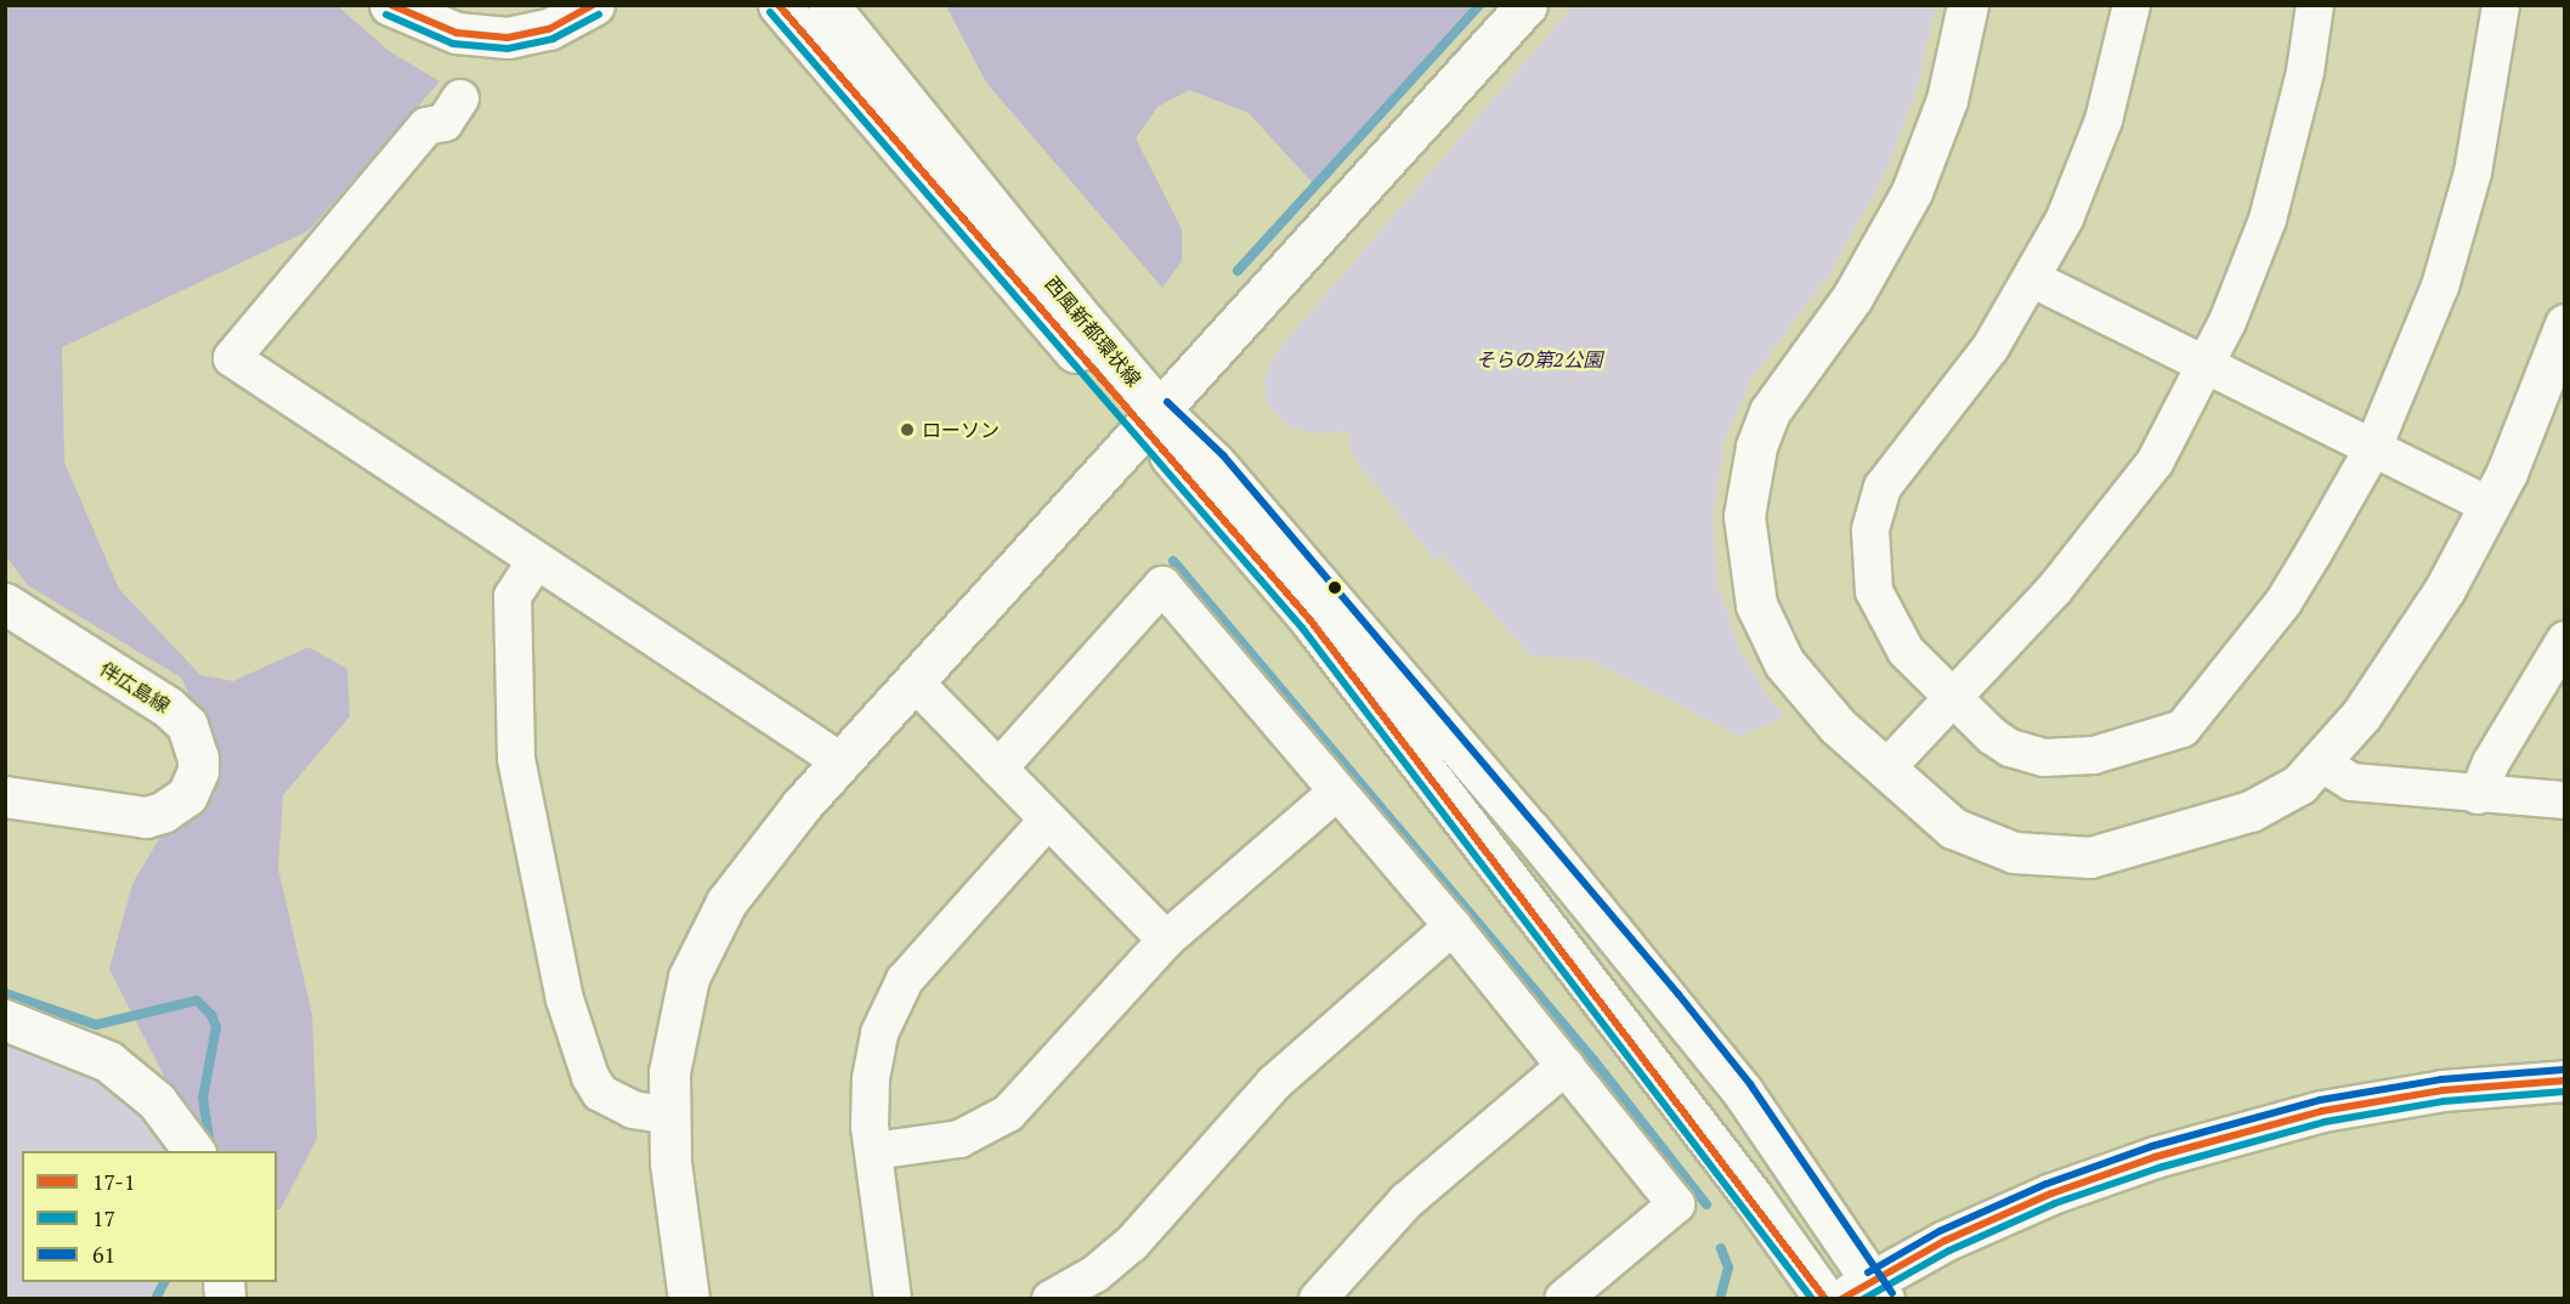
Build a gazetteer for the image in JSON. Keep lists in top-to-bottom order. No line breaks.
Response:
{"streets":{"street":["西風新都環状線","伴広島線"]},"parks":["そらの第2公園"],"places":["ローソン"],"lines":["transit line 17-1","transit line 17","transit line 61"],"legend":["17-1","17","61"]}
